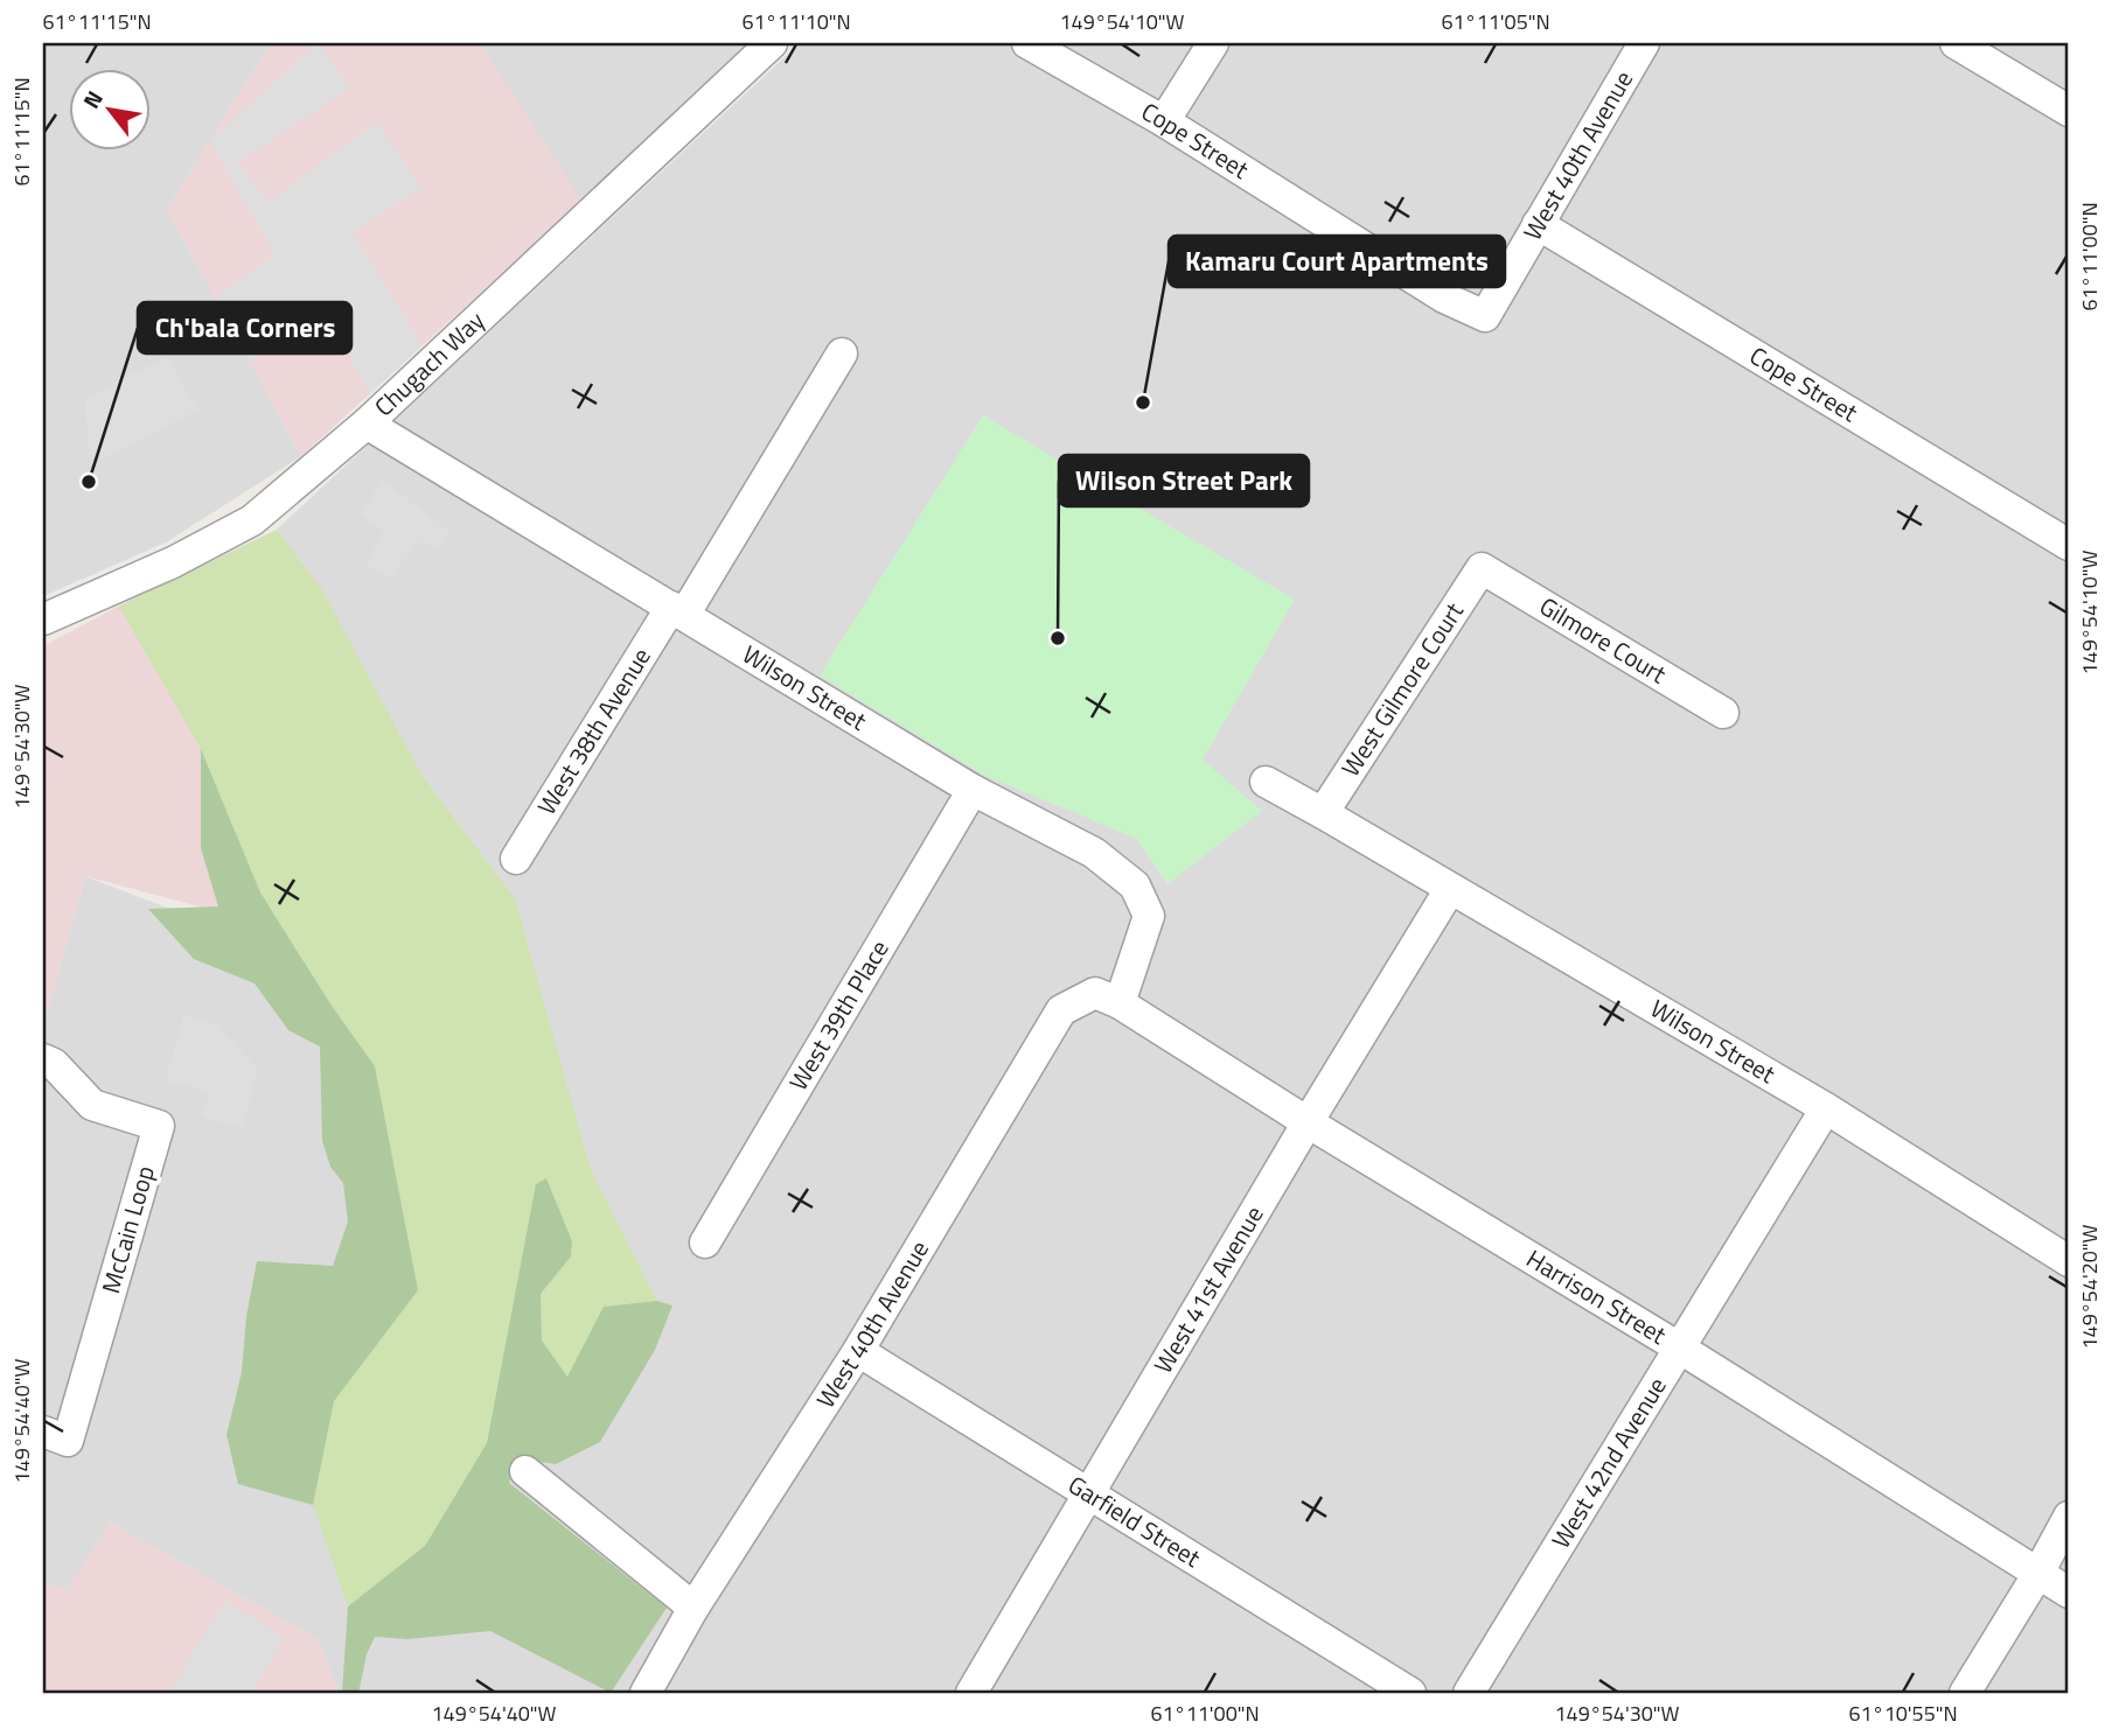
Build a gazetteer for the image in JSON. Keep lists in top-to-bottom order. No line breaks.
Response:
{"streets":{"street":["Cope Street","West 40th Avenue","Chugach Way","Gilmore Court","Wilson Street","West Gilmore Court","West 38th Avenue","West 39th Place","McCain Loop","West 41st Avenue","Harrison Street","West 42nd Avenue","Garfield Street"]},"crossings":[["Cope Street","West 40th Avenue"],["West 40th Avenue","Wilson Street"],["West 40th Avenue","Harrison Street"],["West 40th Avenue","Garfield Street"],["Chugach Way","Wilson Street"],["Gilmore Court","West Gilmore Court"],["Wilson Street","West Gilmore Court"],["Wilson Street","West 38th Avenue"],["Wilson Street","West 39th Place"],["Wilson Street","West 41st Avenue"],["Wilson Street","Harrison Street"],["Wilson Street","West 42nd Avenue"],["West 41st Avenue","Harrison Street"],["West 41st Avenue","Garfield Street"],["Harrison Street","West 42nd Avenue"]],"places":["Kamaru Court Apartments","Ch'bala Corners","Wilson Street Park"],"north":"top left","coordinates":["61°11'15\"N","61°11'10\"N","149°54'10\"W","61°11'05\"N","61°11'00\"N","149°54'30\"W","149°54'20\"W","149°54'40\"W","61°10'55\"N"]}
